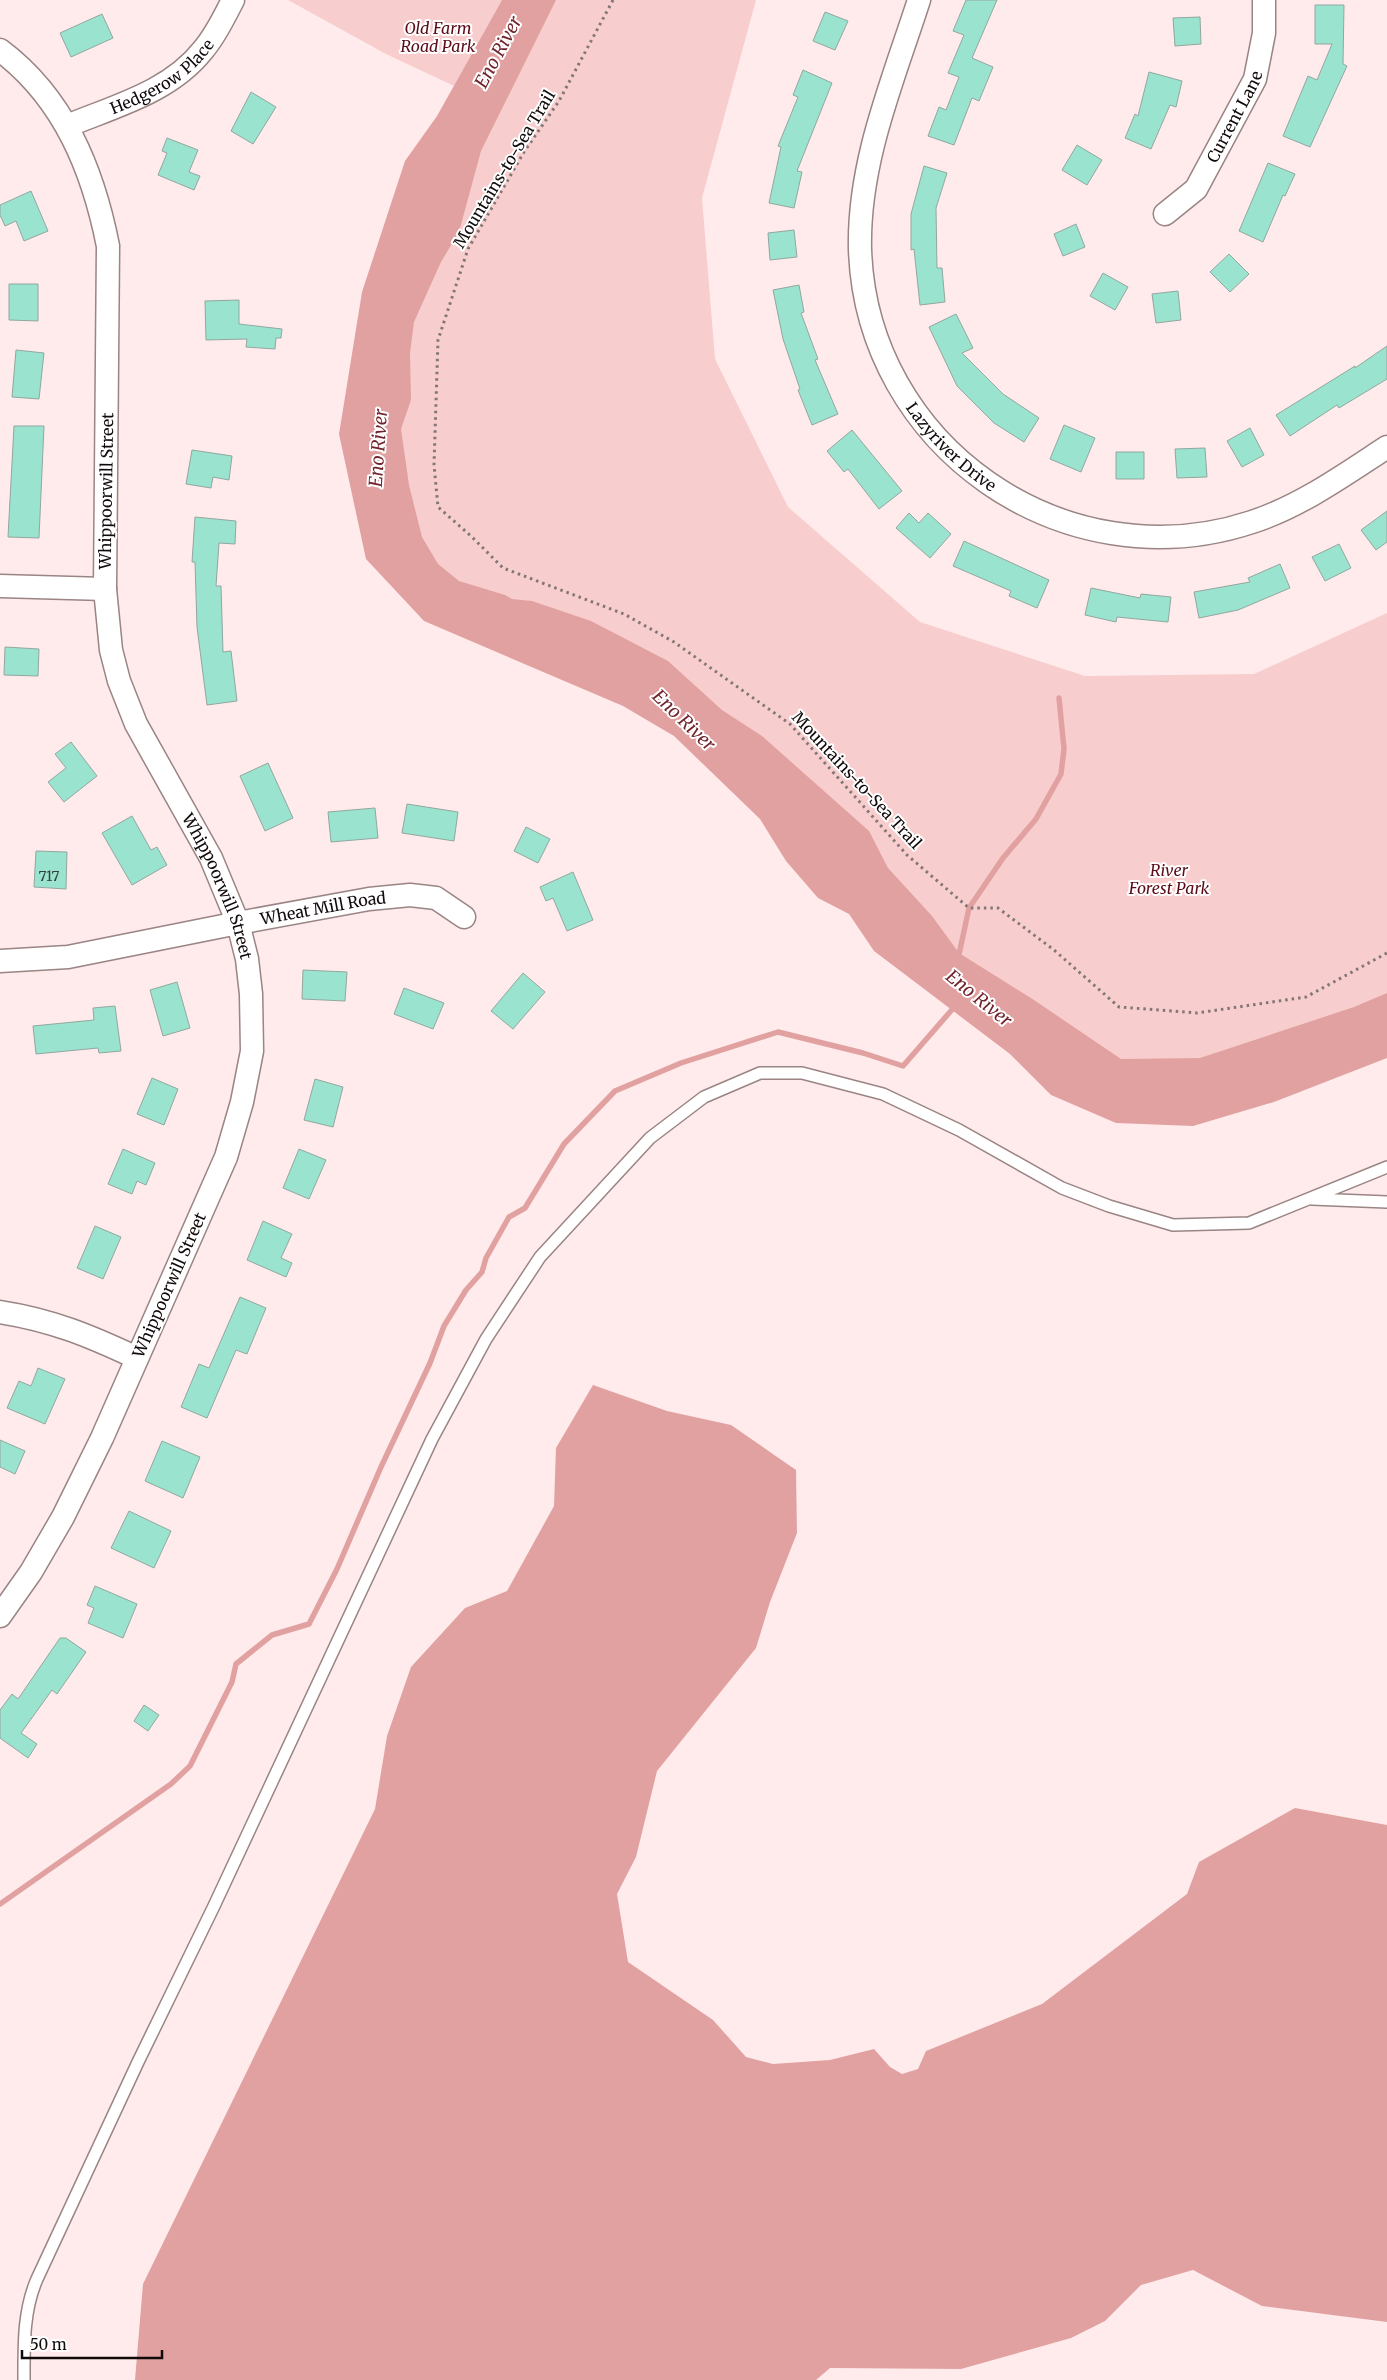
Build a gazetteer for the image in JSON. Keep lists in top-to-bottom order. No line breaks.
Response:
{"streets":{"street":["Hedgerow Place","Current Lane","Lazyriver Drive","Whippoorwill Street","Wheat Mill Road"],"path":["Mountains-to-Sea Trail"]},"crossings":[["Hedgerow Place","Whippoorwill Street"],["Whippoorwill Street","Wheat Mill Road"]],"water":["Eno River"],"parks":["Old Farm Road Park","River Forest Park"],"house_numbers":["717"],"scale_bar":"50 m"}
